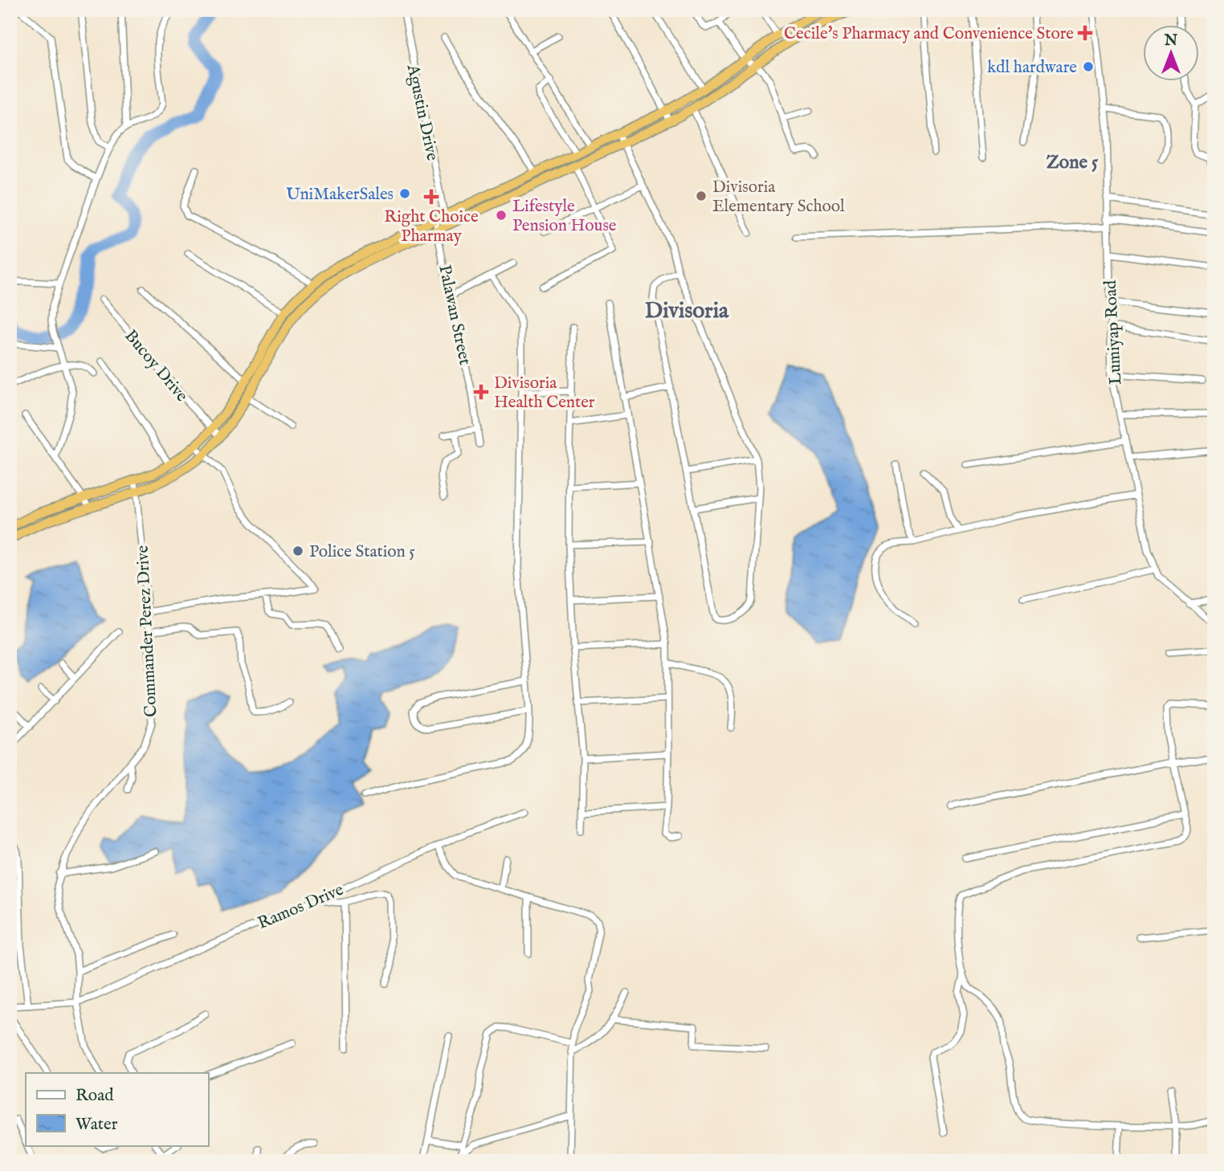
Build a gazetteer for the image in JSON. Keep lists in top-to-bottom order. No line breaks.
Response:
{"streets":{"street":["Agustin Drive","Palawan Street","Lumiyap Road","Bucoy Drive","Commander Perez Drive","Ramos Drive"]},"crossings":[["Commander Perez Drive","Ramos Drive"]],"districts":["Zone 5","Divisoria"],"places":{"health":["Cecile's Pharmacy and Convenience Store","Right Choice Pharmay","Divisoria Health Center"],"other":["kdl hardware","UniMakerSales","Divisoria Elementary School","Lifestyle Pension House","Police Station 5"]},"legend":["Road","Water"],"north":"top"}
